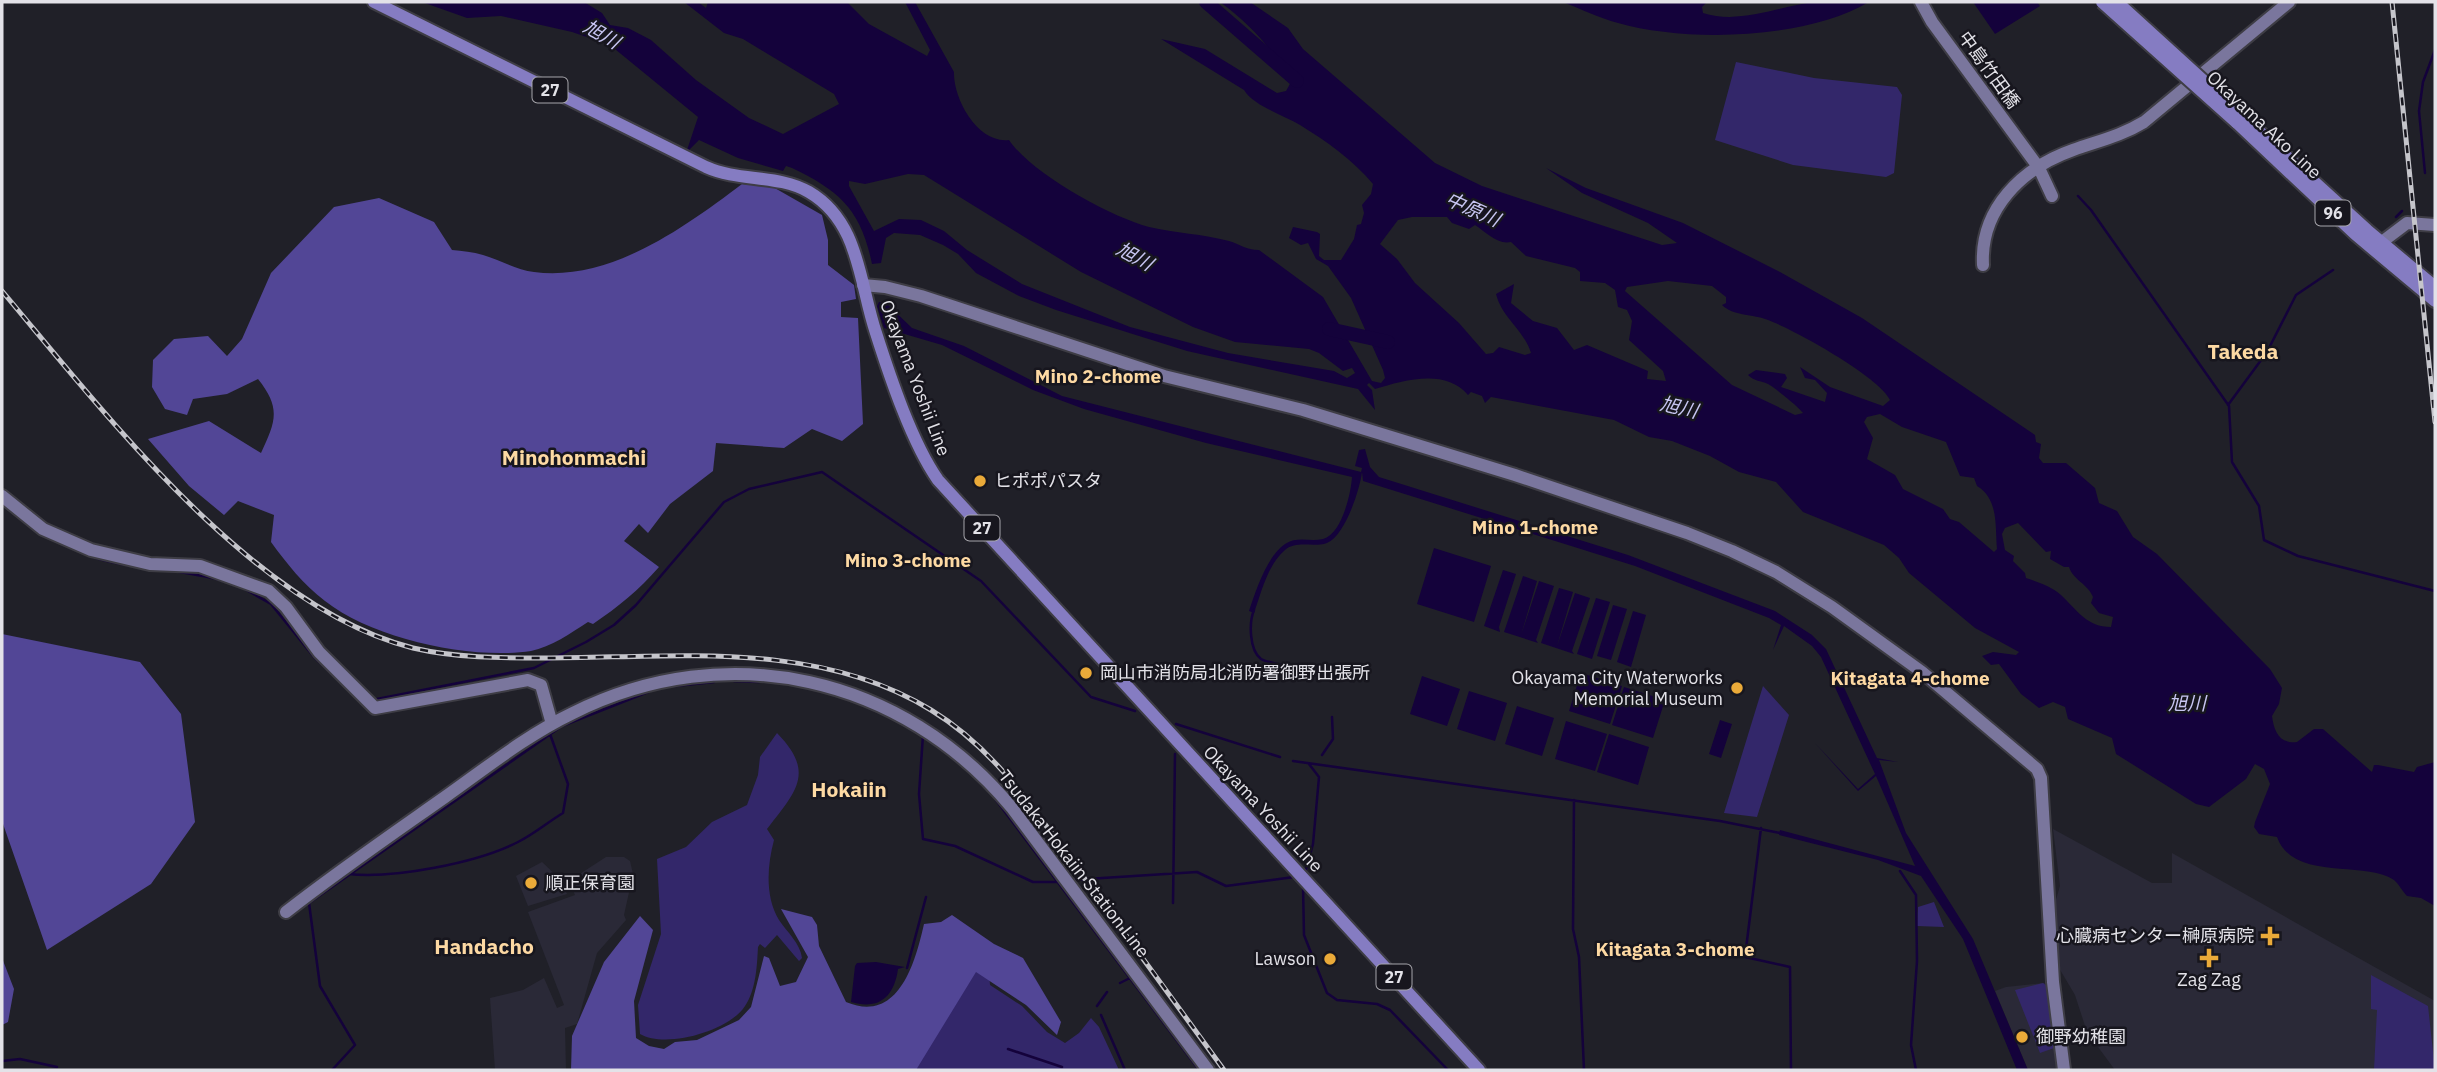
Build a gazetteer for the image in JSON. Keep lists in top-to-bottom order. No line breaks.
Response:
{"streets":{"main road":["27","Okayama Ako Line","96","Okayama Yoshii Line"],"street":["中島竹田橋","Tsudaka Hokaiin Station Line"]},"districts":["Takeda","Mino 2-chome","Minohonmachi","Mino 1-chome","Mino 3-chome","Kitagata 4-chome","Hokaiin","Handacho","Kitagata 3-chome"],"water":["旭川","中原川"],"places":{"other":["ヒポポパスタ","岡山市消防局北消防署御野出張所","Okayama City Waterworks Memorial Museum","順正保育園","Lawson","御野幼稚園"],"health":["心臓病センター榊原病院","Zag Zag"]}}
